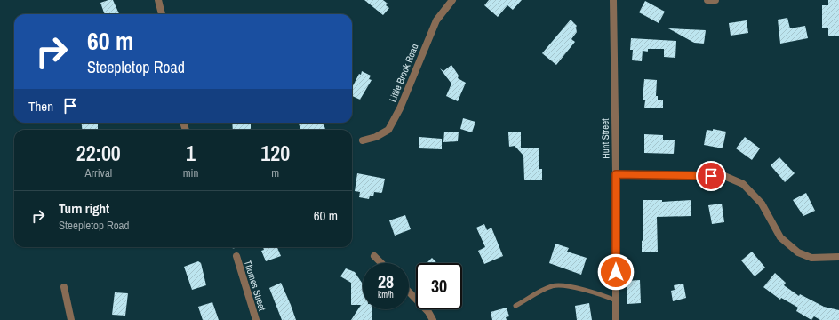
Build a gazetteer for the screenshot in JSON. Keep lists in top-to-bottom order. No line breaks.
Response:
{"streets":{"street":["Little Brook Road","Hunt Street","Thomes Street"]},"page":{"turn":["60 m","Steepletop Road"],"then":"Then","eta":["22:00","Arrival","1","min","120","m"],"list":[{"name":"Turn right","note":"Steepletop Road","value":"60 m"}],"speed":"28 km/h","limit":"30"}}
